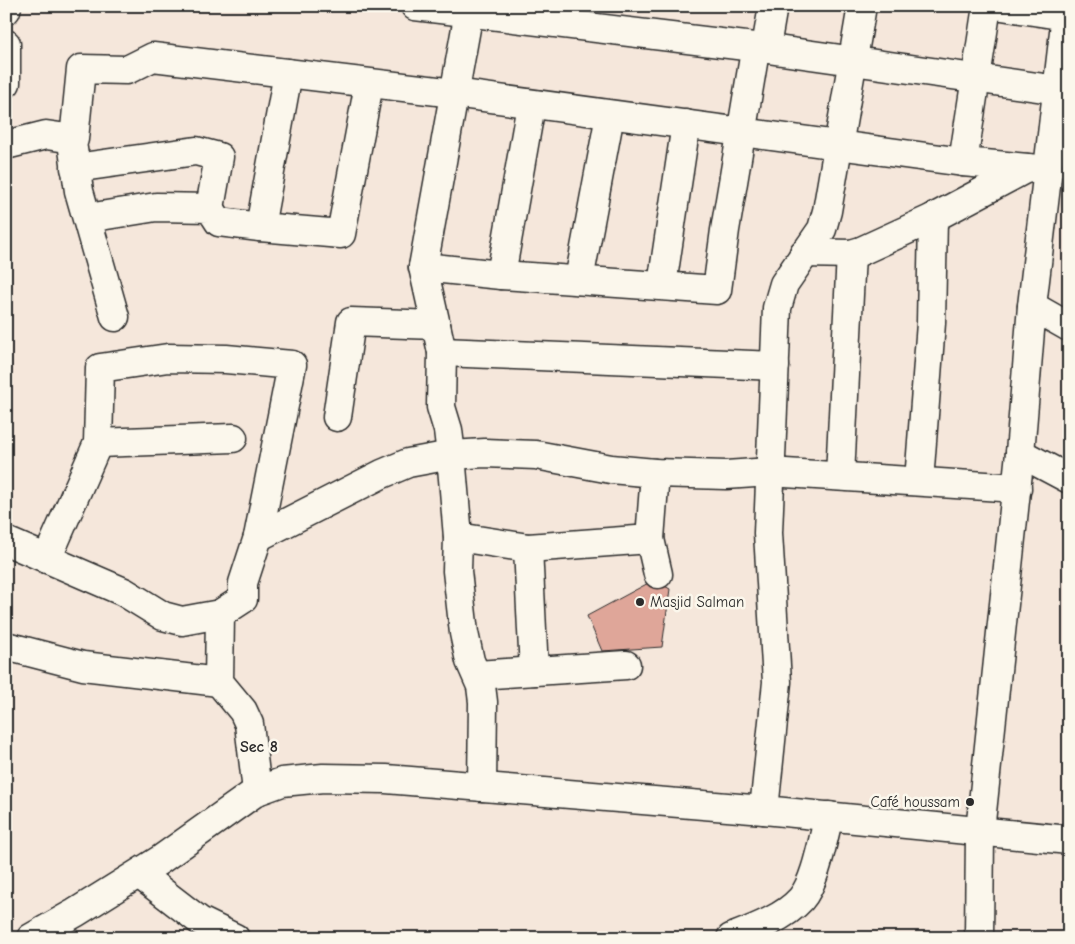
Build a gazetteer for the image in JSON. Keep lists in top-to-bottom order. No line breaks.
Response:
{"districts":["Sec 8"],"places":["Masjid Salman","Café houssam"]}
